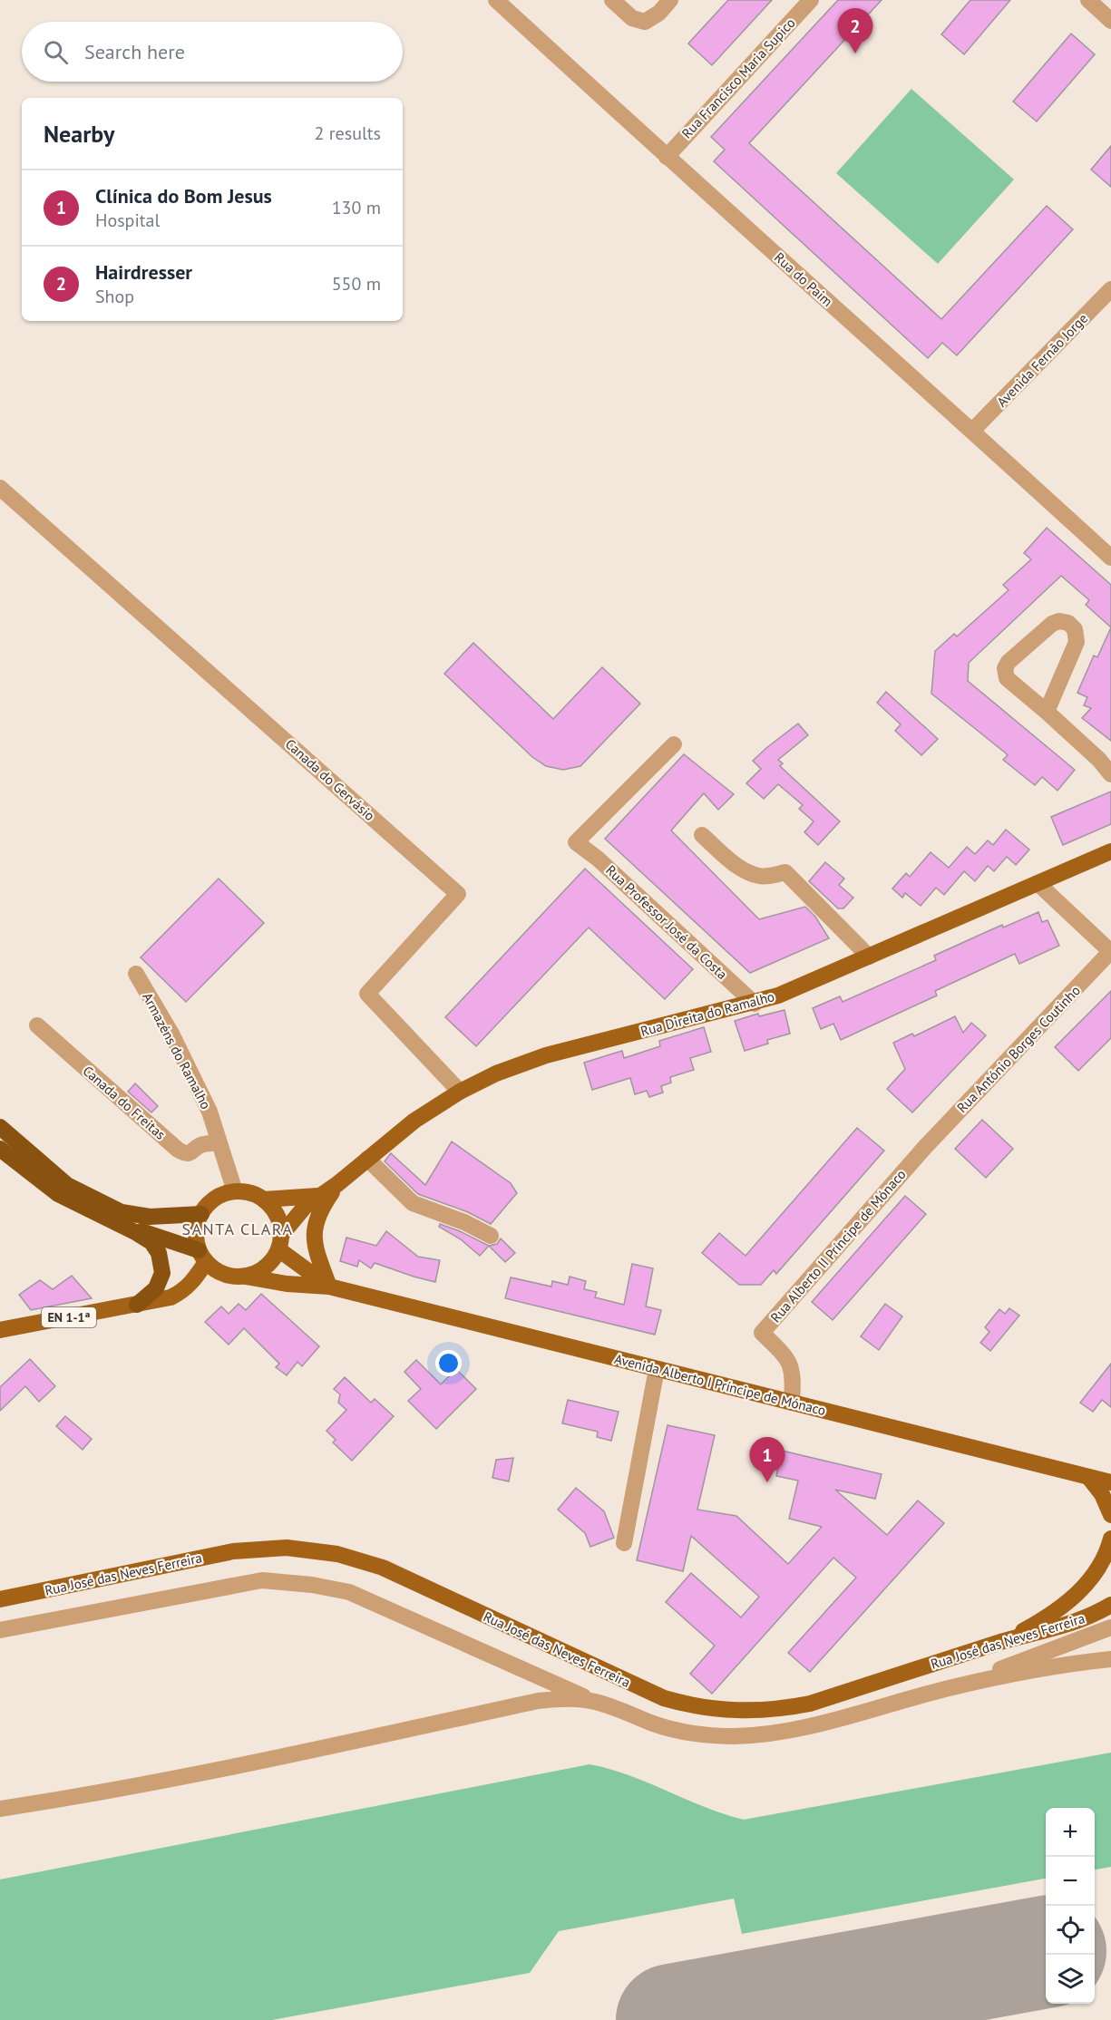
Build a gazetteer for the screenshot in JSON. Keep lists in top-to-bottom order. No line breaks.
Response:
{"streets":{"main road":["Rua Direita do Ramalho","EN 1-1ª","Avenida Alberto I Príncipe de Mónaco","Rua José das Neves Ferreira"],"street":["Rua Francisco Maria Supico","Rua do Paim","Avenida Fernão Jorge","Canada do Gervásio","Rua Professor José da Costa","Rua António Borges Coutinho","Armazéns do Ramalho","Canada do Freitas","Rua Alberto II Príncipe de Mónaco"]},"crossings":[["Rua Francisco Maria Supico","Rua do Paim"],["Rua do Paim","Avenida Fernão Jorge"],["Canada do Gervásio","Rua Direita do Ramalho"],["Rua Professor José da Costa","Rua Direita do Ramalho"],["Rua Direita do Ramalho","Armazéns do Ramalho"],["Rua Direita do Ramalho","EN 1-1ª"],["Rua Direita do Ramalho","Avenida Alberto I Príncipe de Mónaco"],["Rua António Borges Coutinho","Rua Alberto II Príncipe de Mónaco"],["Armazéns do Ramalho","Canada do Freitas"],["Armazéns do Ramalho","EN 1-1ª"],["Armazéns do Ramalho","Avenida Alberto I Príncipe de Mónaco"],["Rua Alberto II Príncipe de Mónaco","Avenida Alberto I Príncipe de Mónaco"],["EN 1-1ª","Avenida Alberto I Príncipe de Mónaco"]],"districts":["SANTA CLARA"],"page":{"pins":["2","1"],"search":"Search here","heading":["Nearby","2 results"],"list":[{"mark":"1","name":"Clínica do Bom Jesus","note":"Hospital","value":"130 m"},{"mark":"2","name":"Hairdresser","note":"Shop","value":"550 m"}],"map_buttons":["+","−"]}}
